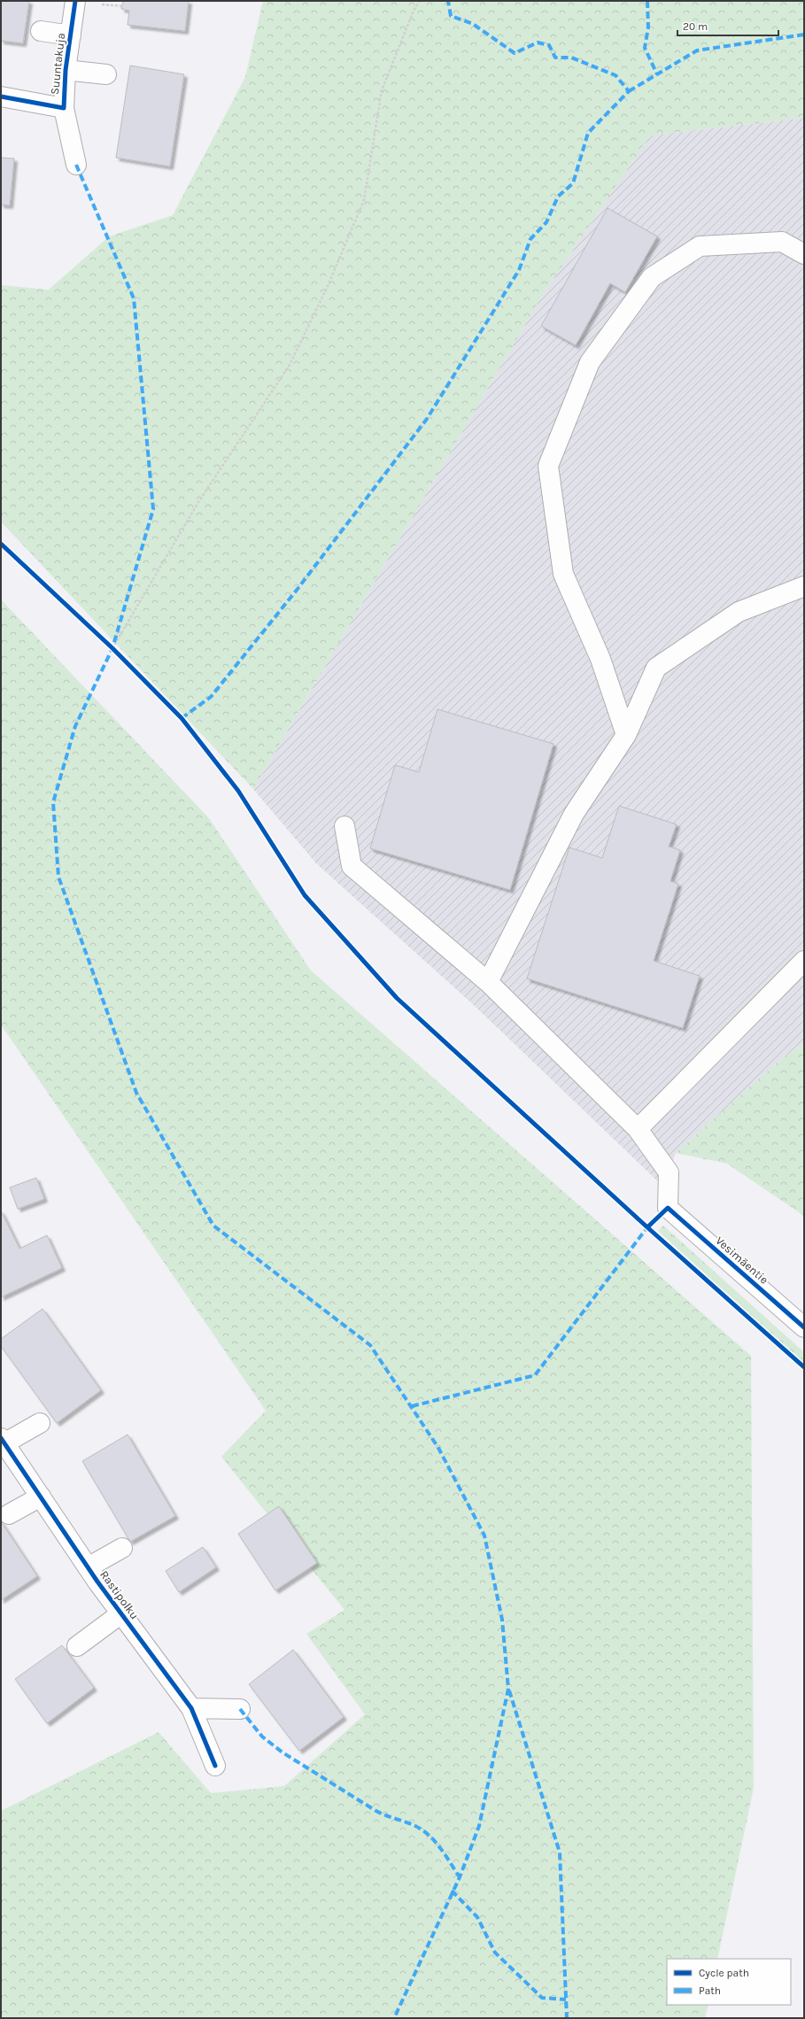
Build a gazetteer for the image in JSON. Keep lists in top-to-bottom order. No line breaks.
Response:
{"streets":{"street":["Suuntakuja","Vesimäentie","Rastipolku"]},"legend":["Cycle path","Path"],"scale_bar":"20 m"}
